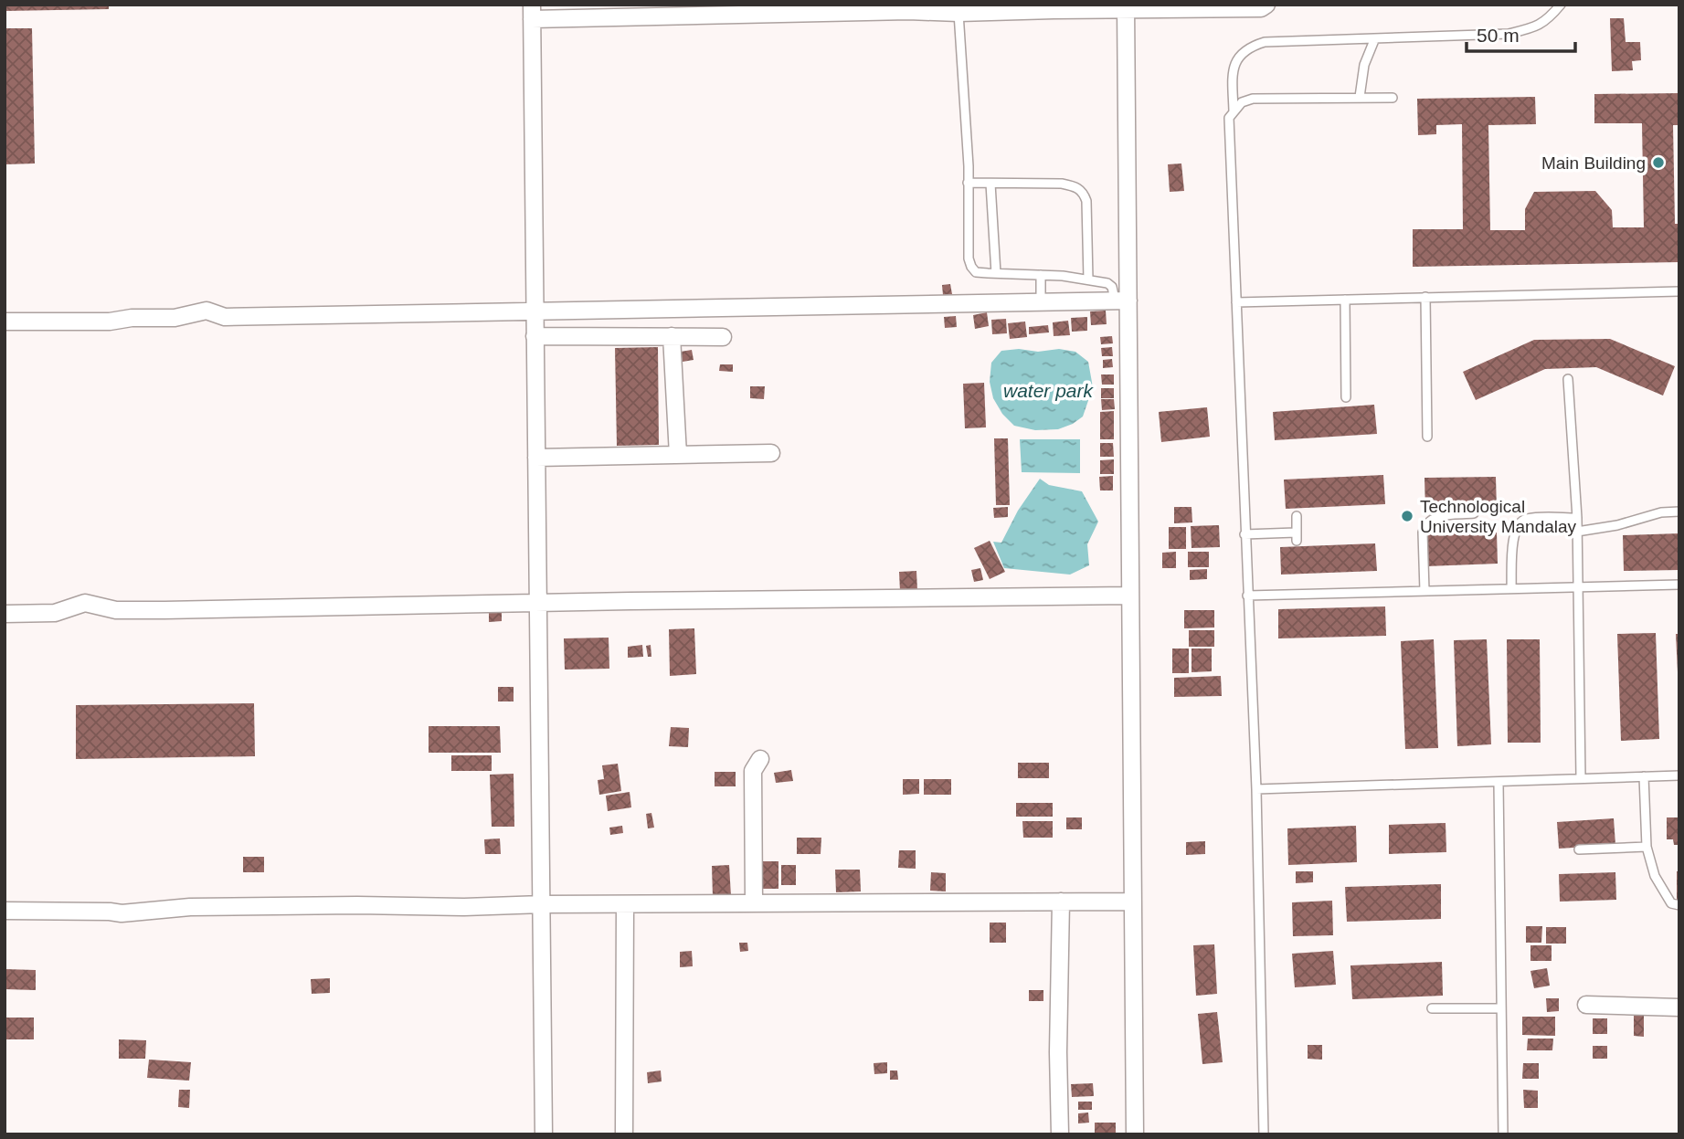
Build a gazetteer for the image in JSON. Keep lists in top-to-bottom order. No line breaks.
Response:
{"water":["water park"],"places":["Main Building","Technological University Mandalay"],"scale_bar":"50 m"}
